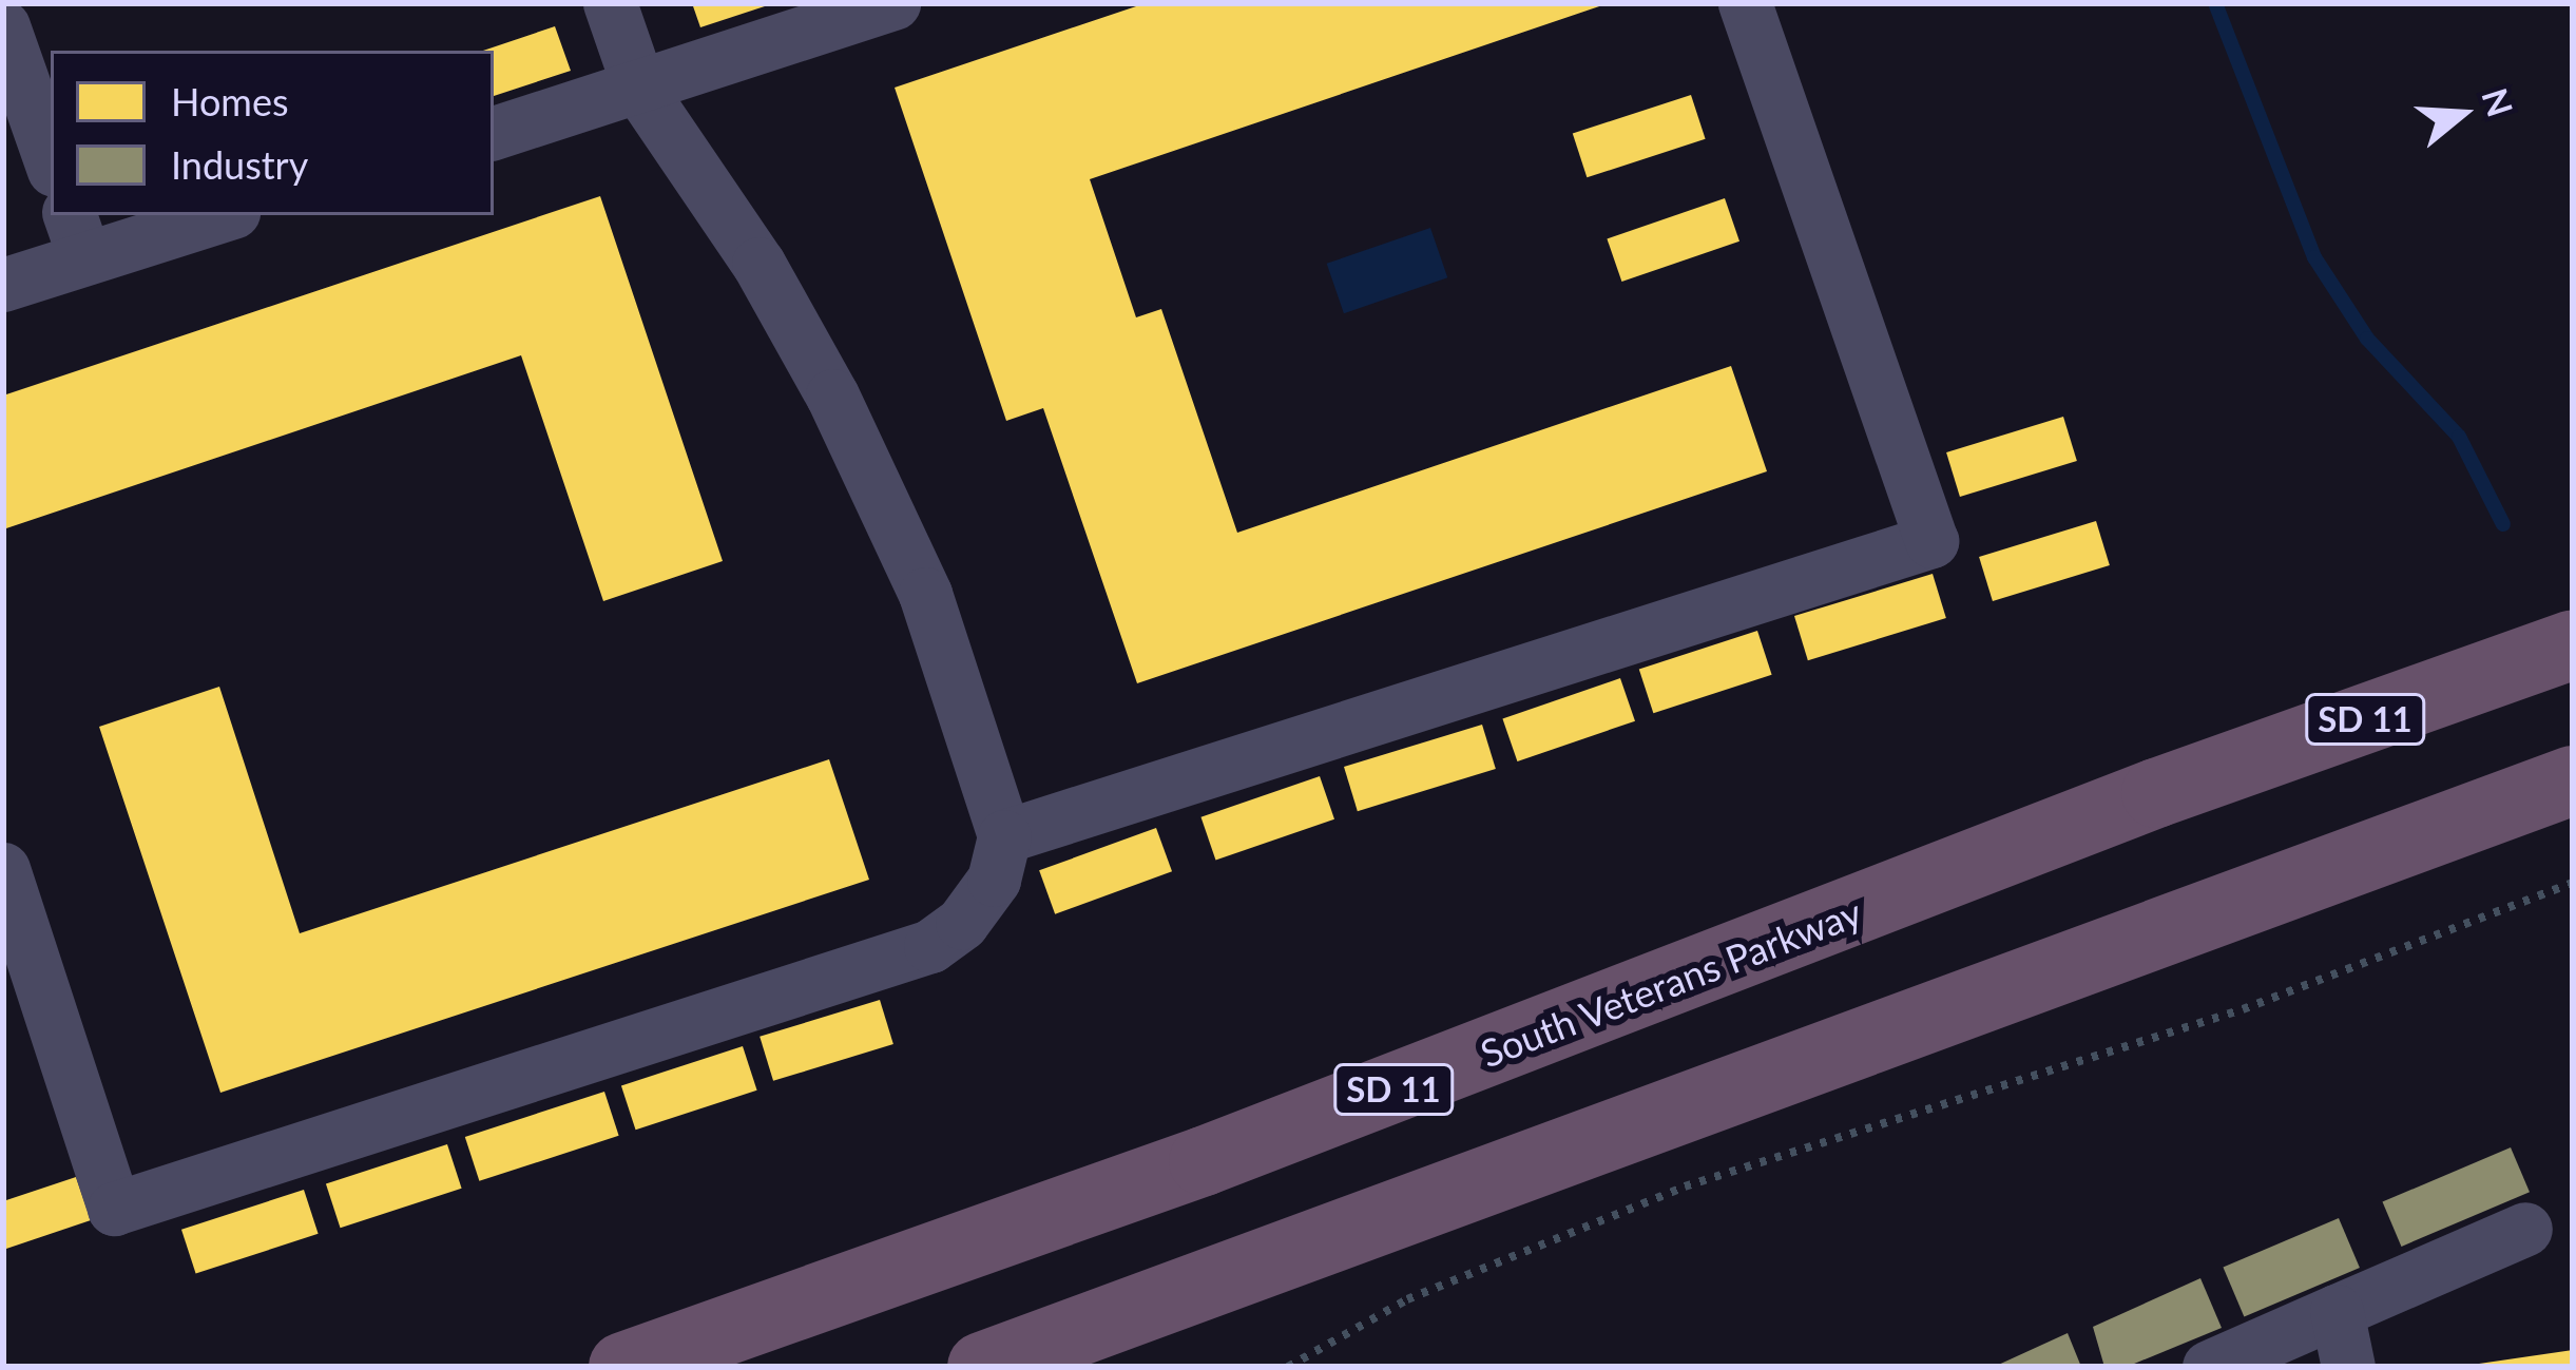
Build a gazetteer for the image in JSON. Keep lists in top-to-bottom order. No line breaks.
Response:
{"streets":{"highway":["SD 11","South Veterans Parkway"]},"legend":["Homes","Industry"],"north":"right"}
